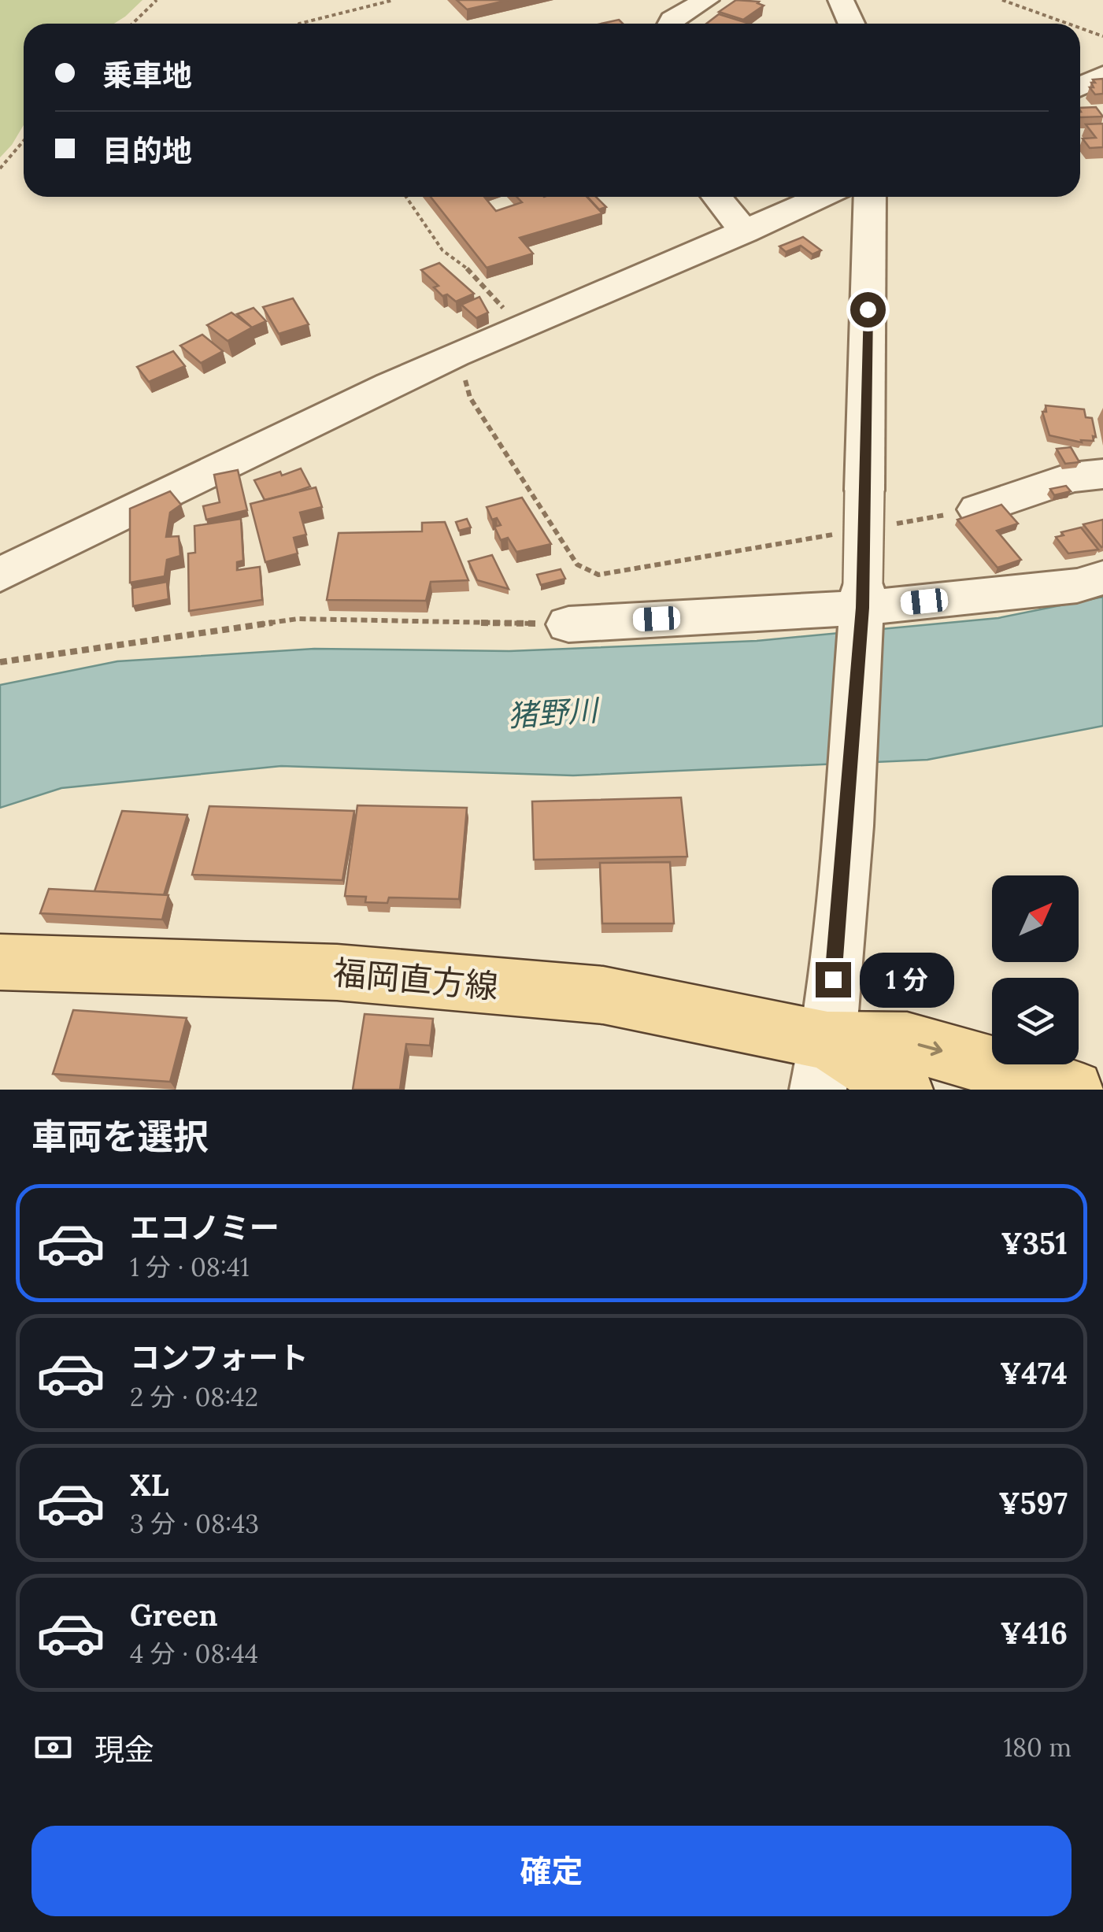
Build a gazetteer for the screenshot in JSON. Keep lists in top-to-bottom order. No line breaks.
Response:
{"streets":{"main road":["福岡直方線"]},"water":["猪野川"],"north":"top right","page":{"banner":["乗車地","目的地"],"bubble":"1 分","heading":"車両を選択","list":[{"name":"エコノミー","note":"1 分 · 08:41","value":"¥351"},{"name":"コンフォート","note":"2 分 · 08:42","value":"¥474"},{"name":"XL","note":"3 分 · 08:43","value":"¥597"},{"name":"Green","note":"4 分 · 08:44","value":"¥416"}],"pay":["現金","180 m"],"buttons":"確定"}}
